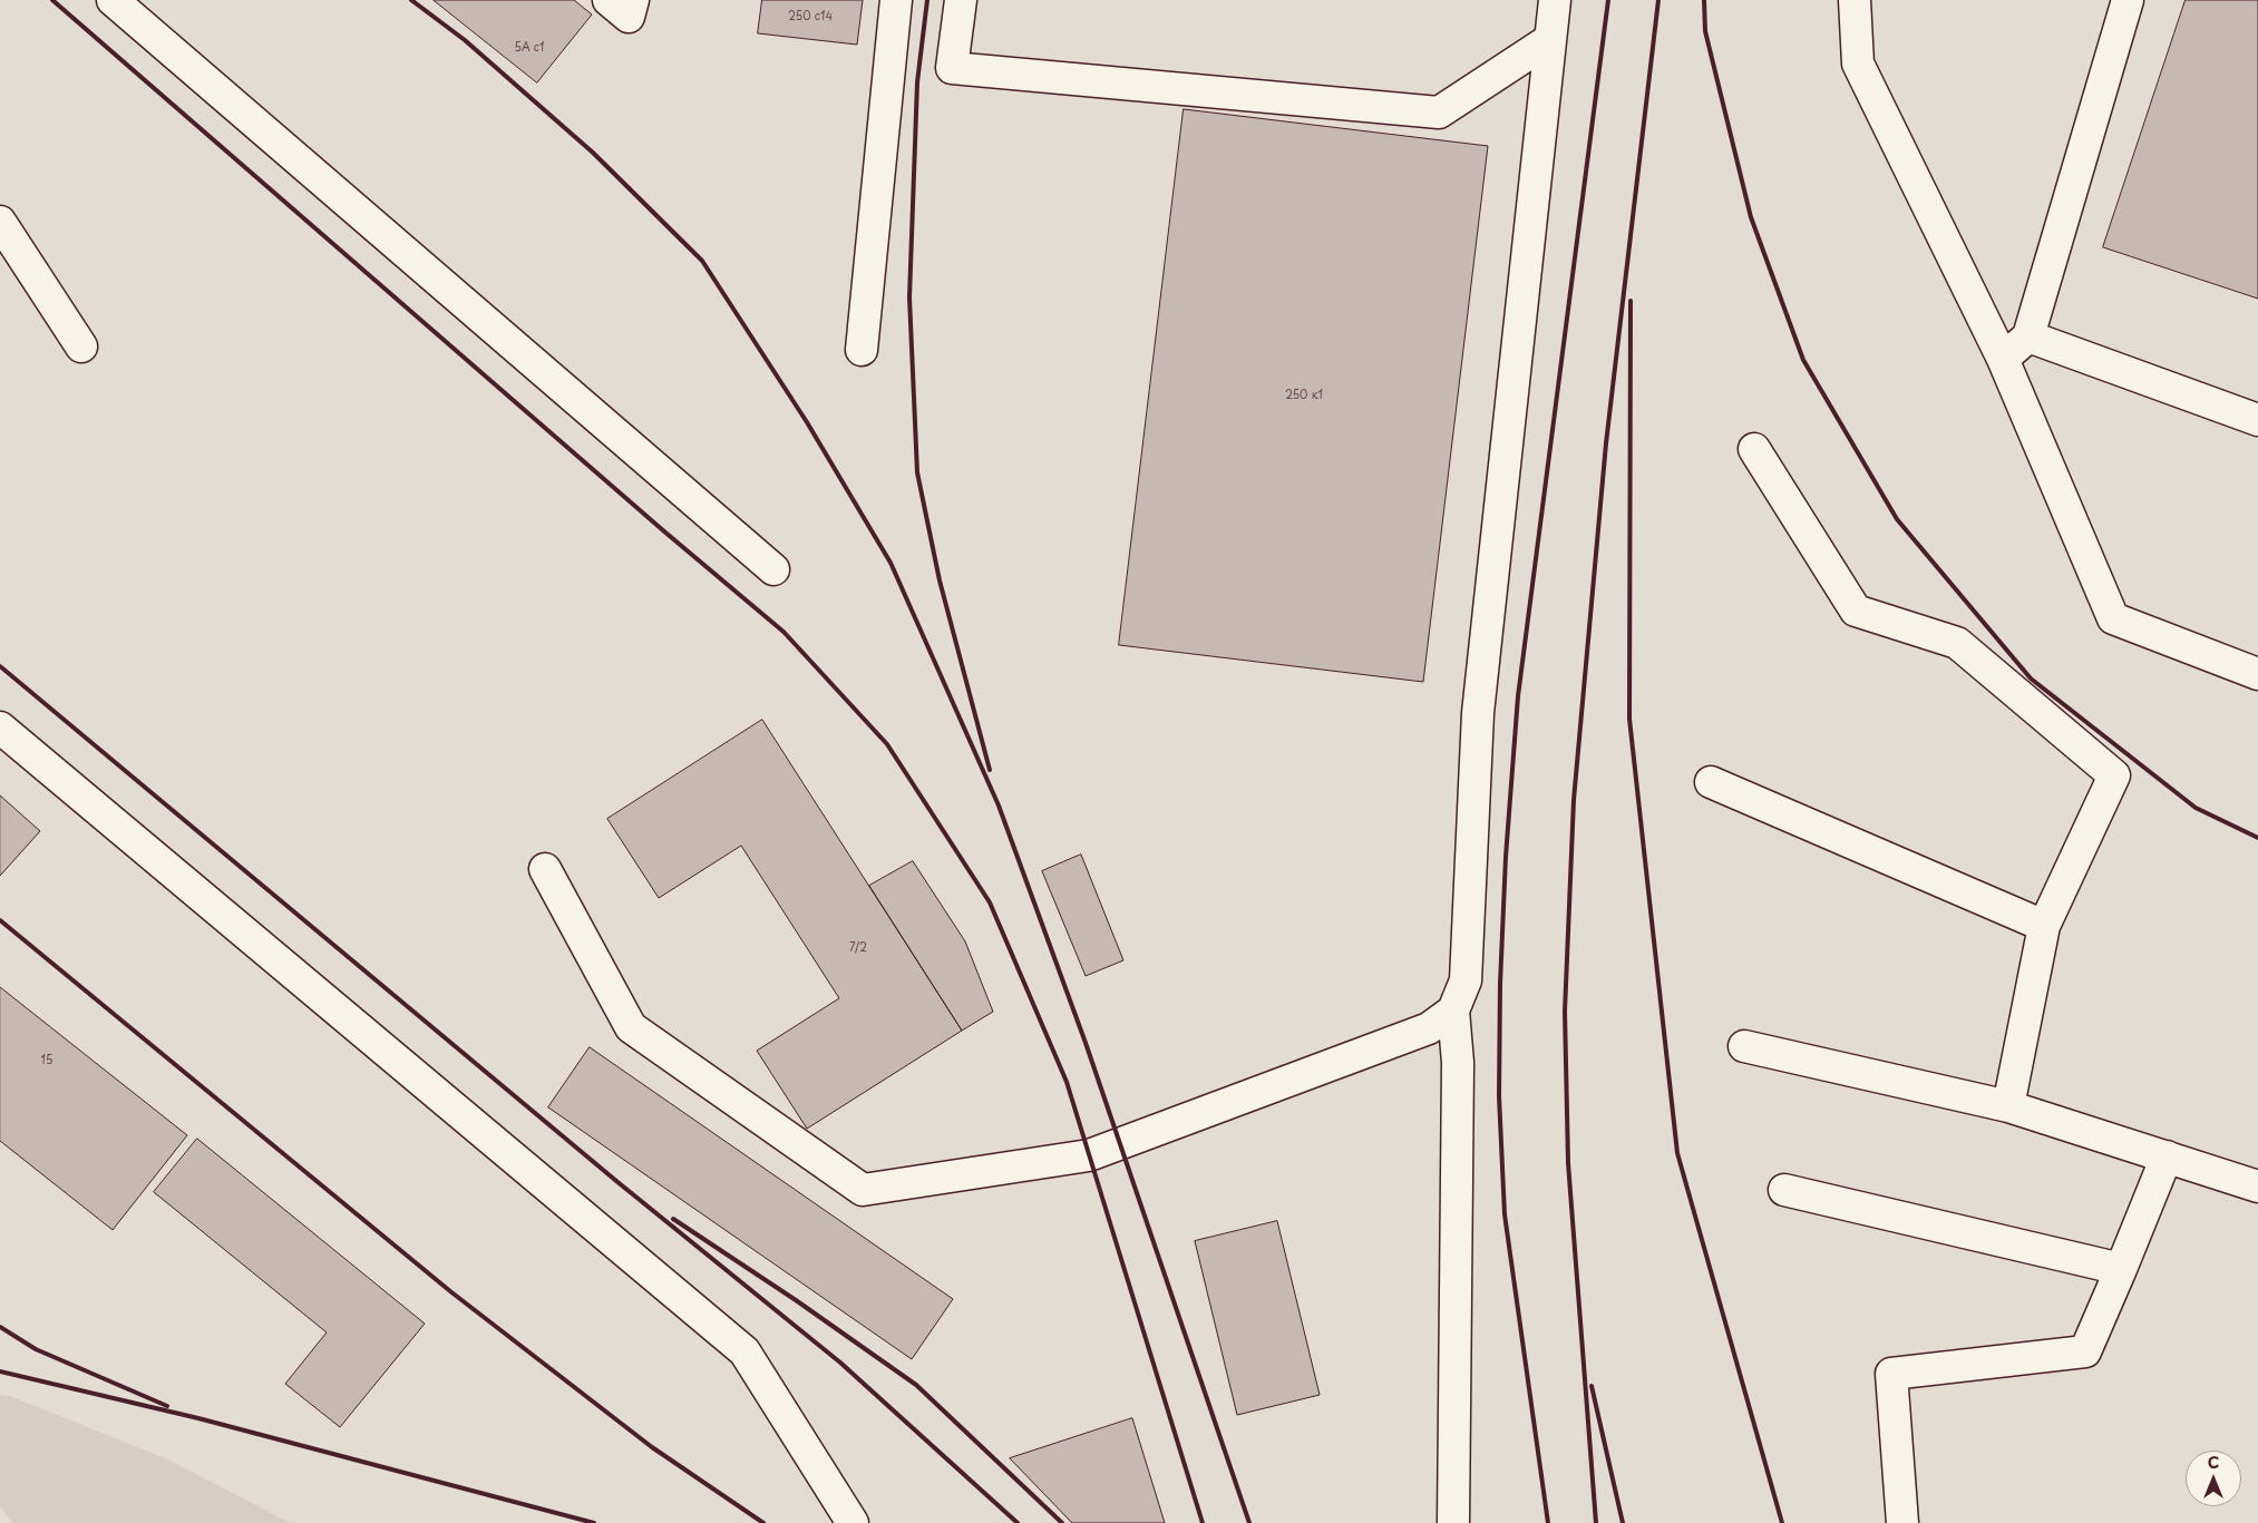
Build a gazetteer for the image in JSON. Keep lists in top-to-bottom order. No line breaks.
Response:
{"house_numbers":["250 с14","5А с1","250 к1","7/2","15"],"north":"top"}
